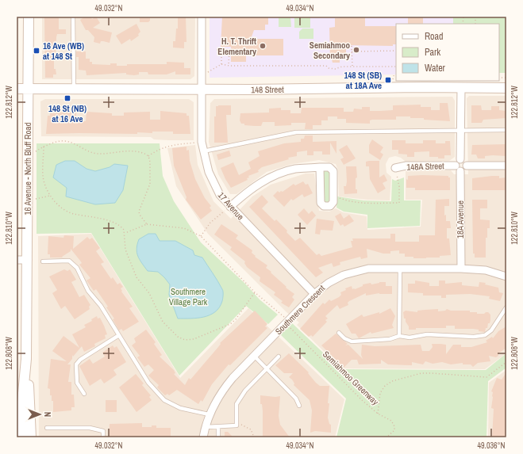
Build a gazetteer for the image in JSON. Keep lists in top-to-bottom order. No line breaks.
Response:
{"streets":{"main road":["148 Street","16 Avenue - North Bluff Road"],"street":["148A Street","17 Avenue","18A Avenue","Southmere Crescent"],"path":["Semiahmoo Greenway"]},"crossings":[["148 Street","16 Avenue - North Bluff Road"],["148 Street","17 Avenue"],["148A Street","18A Avenue"],["17 Avenue","Southmere Crescent"],["18A Avenue","Southmere Crescent"]],"parks":["Southmere Village Park"],"places":{"other":["H. T. Thrift Elementary","Semiahmoo Secondary"],"transit":["16 Ave (WB) at 148 St","148 St (SB) at 18A Ave","148 St (NB) at 16 Ave"]},"legend":["Road","Park","Water"],"north":"right","coordinates":["49.032°N","49.034°N","122.812°W","122.810°W","122.808°W","49.036°N"]}
